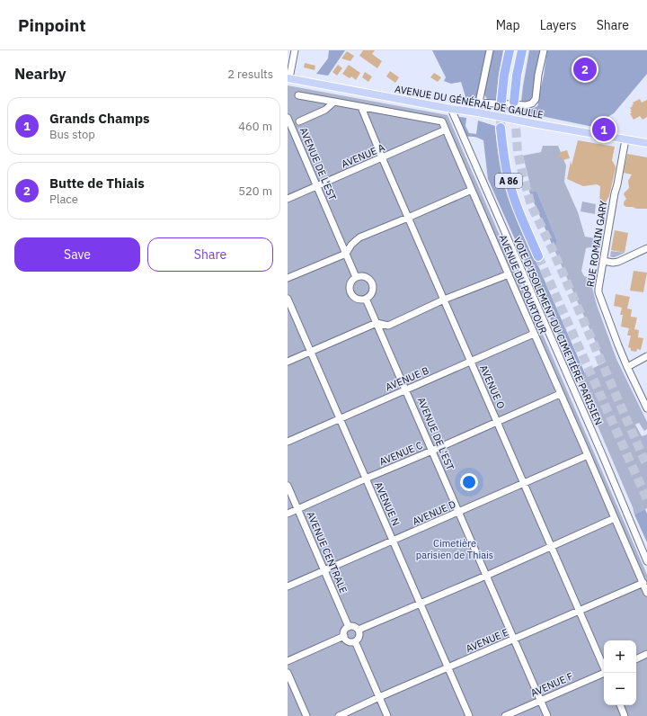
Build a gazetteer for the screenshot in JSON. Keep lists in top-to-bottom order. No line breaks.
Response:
{"streets":{"highway":["A 86"],"main road":["AVENUE DU GÉNÉRAL DE GAULLE"],"street":["AVENUE A","AVENUE DE L'EST","RUE ROMAIN GARY","AVENUE DU POURTOUR","VOIE D'ISOLEMENT DU CIMETIÈRE PARISIEN","AVENUE B","AVENUE O","AVENUE C","AVENUE N","AVENUE D","AVENUE CENTRALE","AVENUE E","AVENUE F"]},"crossings":[["AVENUE DU GÉNÉRAL DE GAULLE","RUE ROMAIN GARY"],["AVENUE DU GÉNÉRAL DE GAULLE","VOIE D'ISOLEMENT DU CIMETIÈRE PARISIEN"],["AVENUE A","AVENUE DE L'EST"],["AVENUE A","AVENUE DU POURTOUR"],["AVENUE A","AVENUE O"],["AVENUE DE L'EST","AVENUE B"],["AVENUE DE L'EST","AVENUE C"],["AVENUE DE L'EST","AVENUE D"],["AVENUE DE L'EST","AVENUE E"],["AVENUE DE L'EST","AVENUE F"],["AVENUE DU POURTOUR","AVENUE B"],["AVENUE DU POURTOUR","AVENUE O"],["AVENUE DU POURTOUR","AVENUE C"],["AVENUE DU POURTOUR","AVENUE D"],["AVENUE DU POURTOUR","AVENUE E"],["AVENUE B","AVENUE O"],["AVENUE B","AVENUE N"],["AVENUE O","AVENUE C"],["AVENUE O","AVENUE D"],["AVENUE O","AVENUE E"],["AVENUE C","AVENUE N"],["AVENUE C","AVENUE CENTRALE"],["AVENUE N","AVENUE D"],["AVENUE N","AVENUE E"],["AVENUE D","AVENUE CENTRALE"]],"parks":["Cimetière parisien de Thiais"],"page":{"header":"Pinpoint","nav":["Map","Layers","Share"],"heading":["Nearby","2 results"],"pins":["2","1"],"list":[{"mark":"1","name":"Grands Champs","note":"Bus stop","value":"460 m"},{"mark":"2","name":"Butte de Thiais","note":"Place","value":"520 m"}],"buttons":["Save","Share"],"map_buttons":["+","−"]}}
